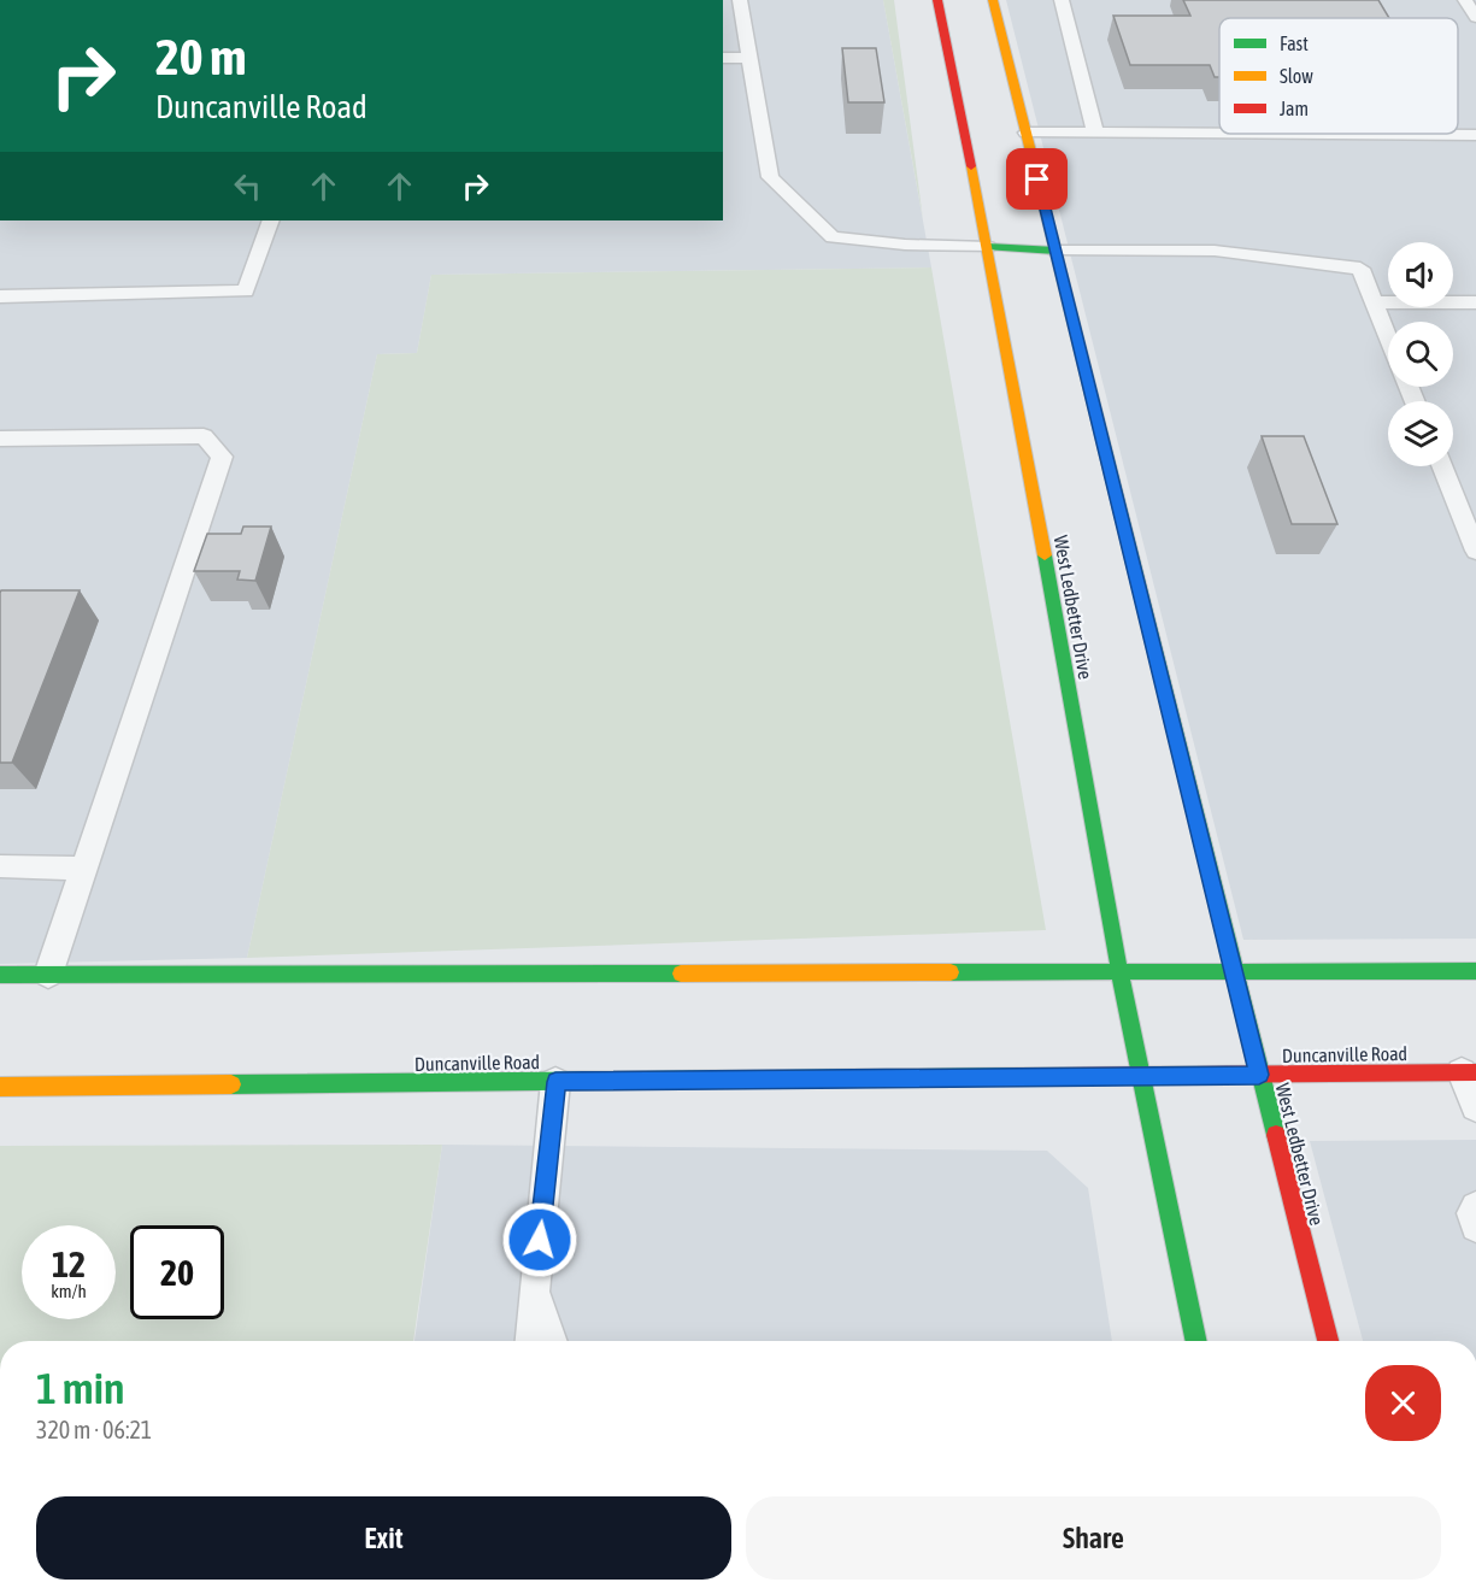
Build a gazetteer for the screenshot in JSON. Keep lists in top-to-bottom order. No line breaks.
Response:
{"streets":{"main road":["West Ledbetter Drive","Duncanville Road"]},"crossings":[["West Ledbetter Drive","Duncanville Road"]],"legend":["Fast","Slow","Jam"],"page":{"turn":["20 m","Duncanville Road"],"speed":"12 km/h","limit":"20","heading":["1 min","320 m · 06:21"],"buttons":["Exit","Share"]}}
